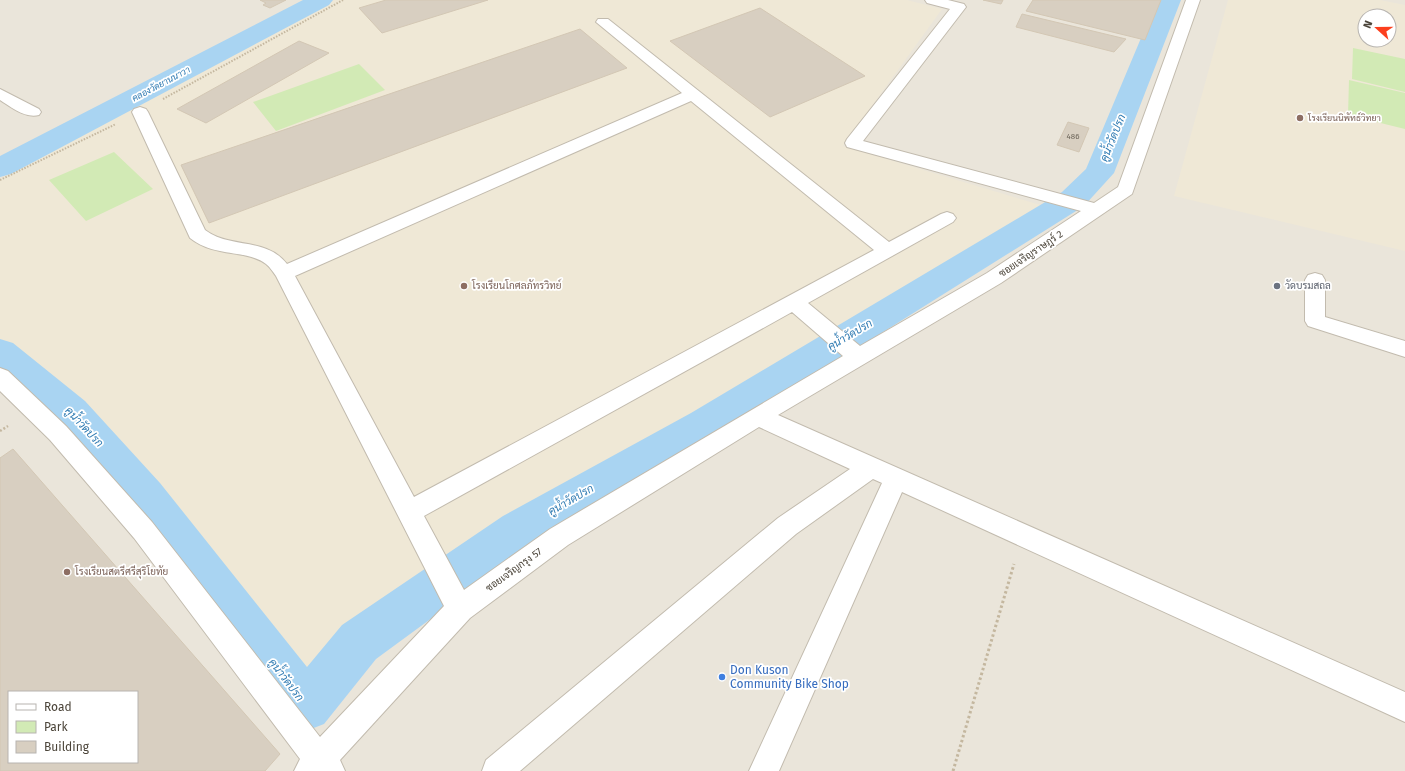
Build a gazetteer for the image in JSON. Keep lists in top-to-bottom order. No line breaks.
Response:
{"streets":{"street":["ซอยเจริญราษฎร์ 2","ซอยเจริญกรุง 57"]},"crossings":[["ซอยเจริญราษฎร์ 2","ซอยเจริญกรุง 57"]],"water":["คลองวัดยานนาวา","คูน้ำวัดปรก"],"places":["โรงเรียนนิพัทธ์วิทยา","โรงเรียนโกศลภัทรวิทย์","วัดบรมสถล","โรงเรียนสตรีศรีสุริโยทัย","Don Kuson Community Bike Shop"],"house_numbers":["486"],"legend":["Road","Park","Building"],"north":"left"}
